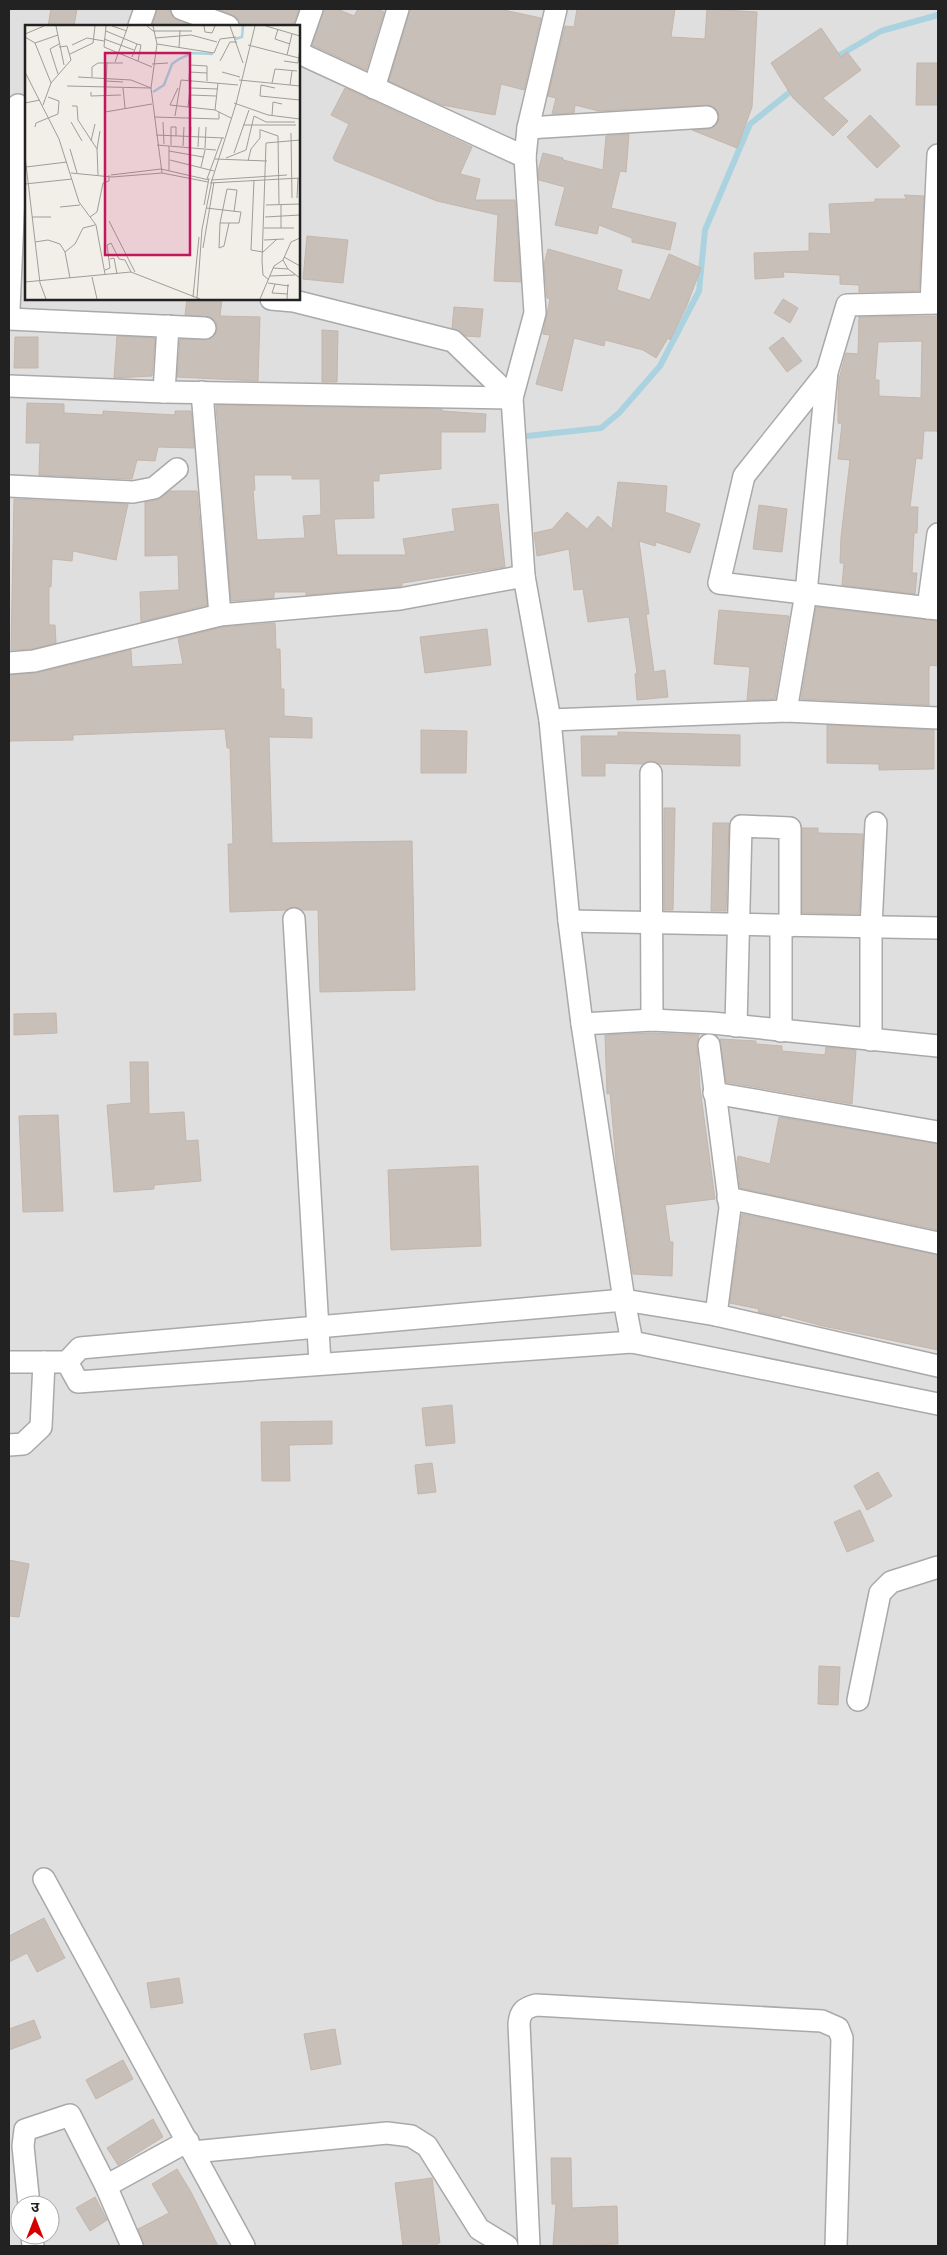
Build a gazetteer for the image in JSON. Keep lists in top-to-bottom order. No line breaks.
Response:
{"north":"top"}
